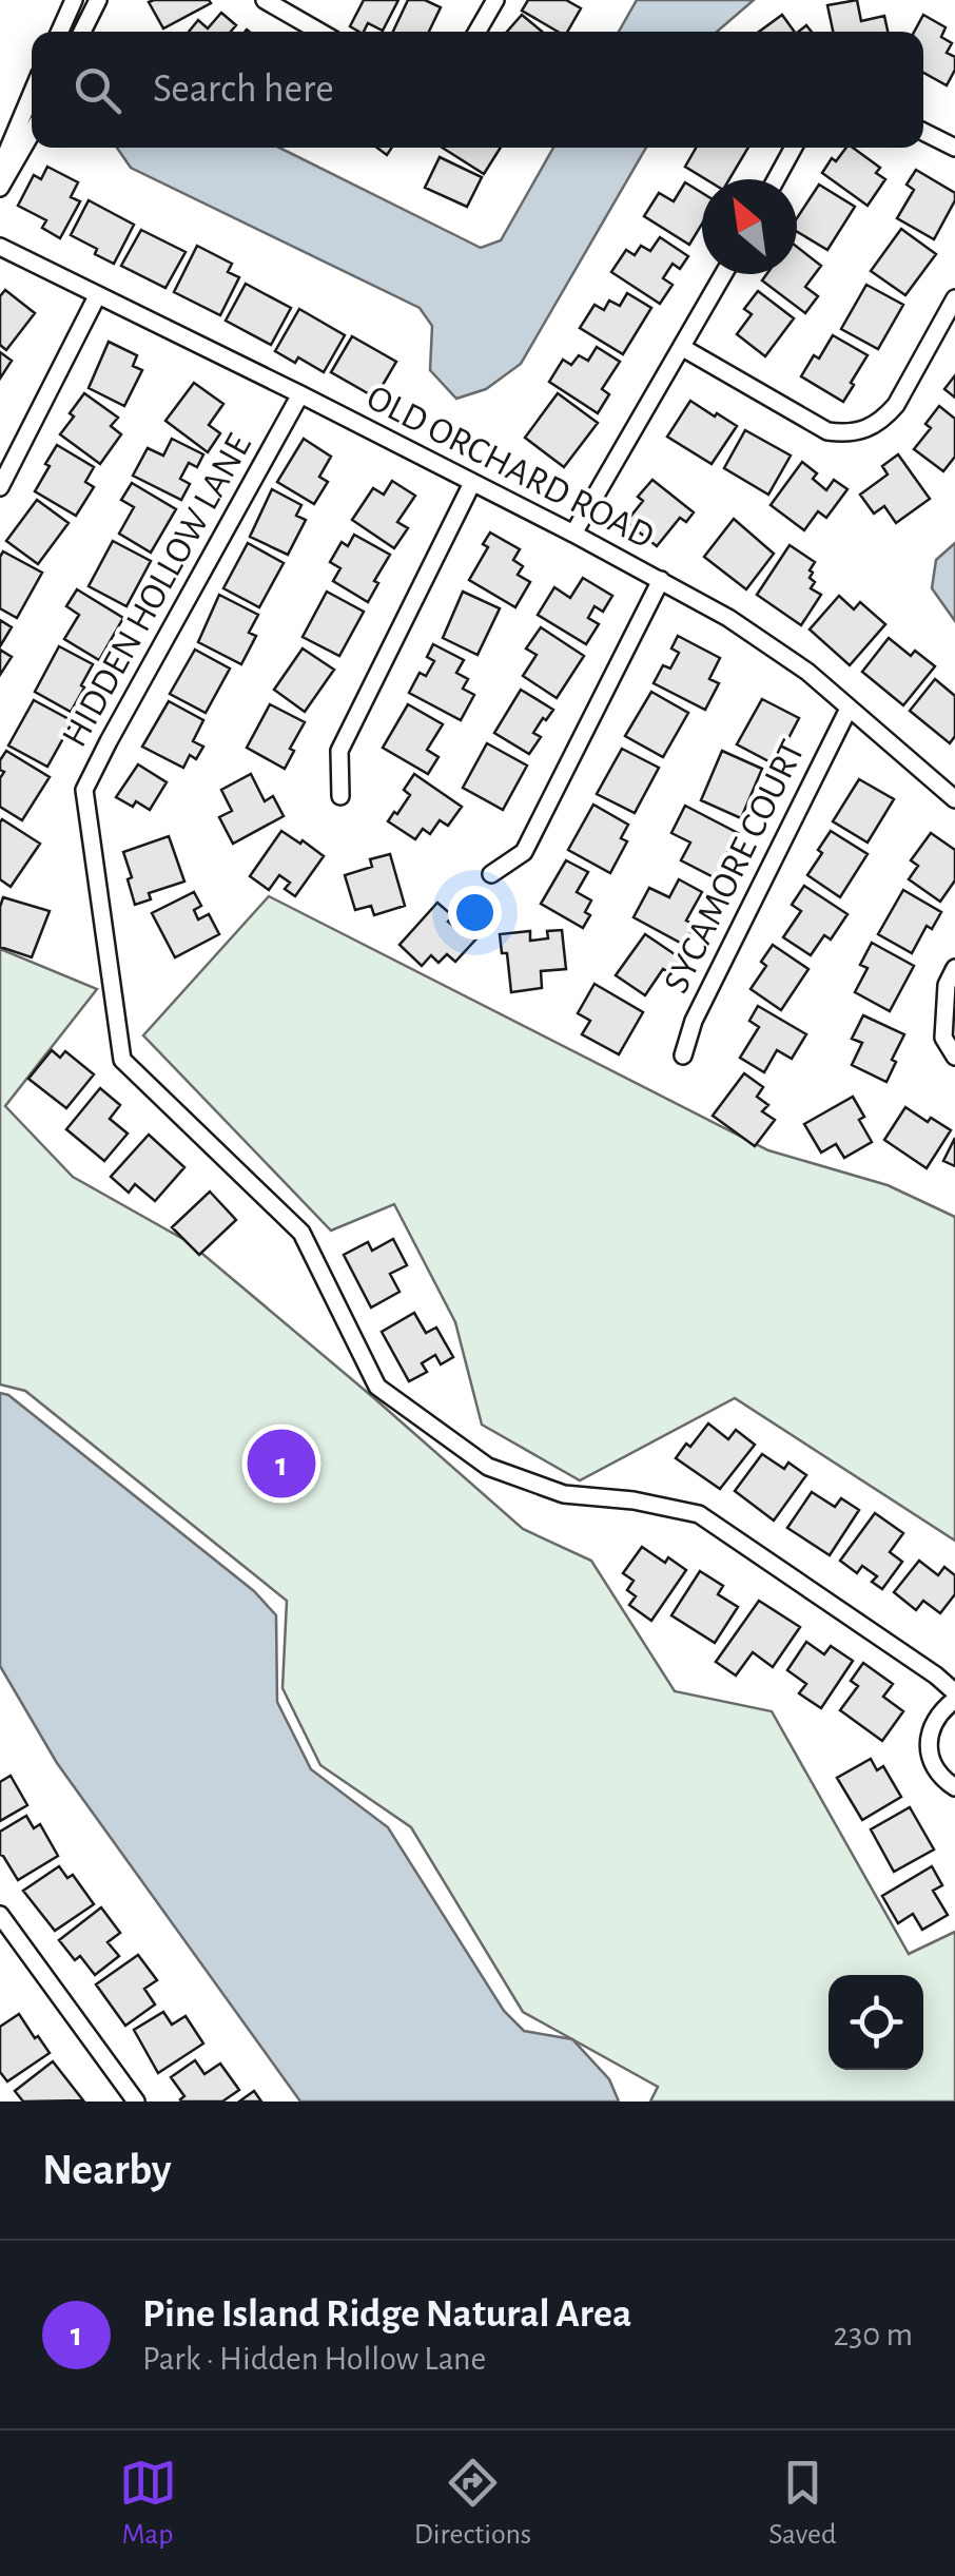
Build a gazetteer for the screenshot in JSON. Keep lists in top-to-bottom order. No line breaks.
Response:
{"streets":{"street":["OLD ORCHARD ROAD","HIDDEN HOLLOW LANE","SYCAMORE COURT"]},"crossings":[["OLD ORCHARD ROAD","HIDDEN HOLLOW LANE"],["OLD ORCHARD ROAD","SYCAMORE COURT"]],"north":"top left","page":{"search":"Search here","pins":"1","heading":"Nearby","list":[{"mark":"1","name":"Pine Island Ridge Natural Area","note":"Park · Hidden Hollow Lane","value":"230 m"}],"nav":["Map","Directions","Saved"]}}
